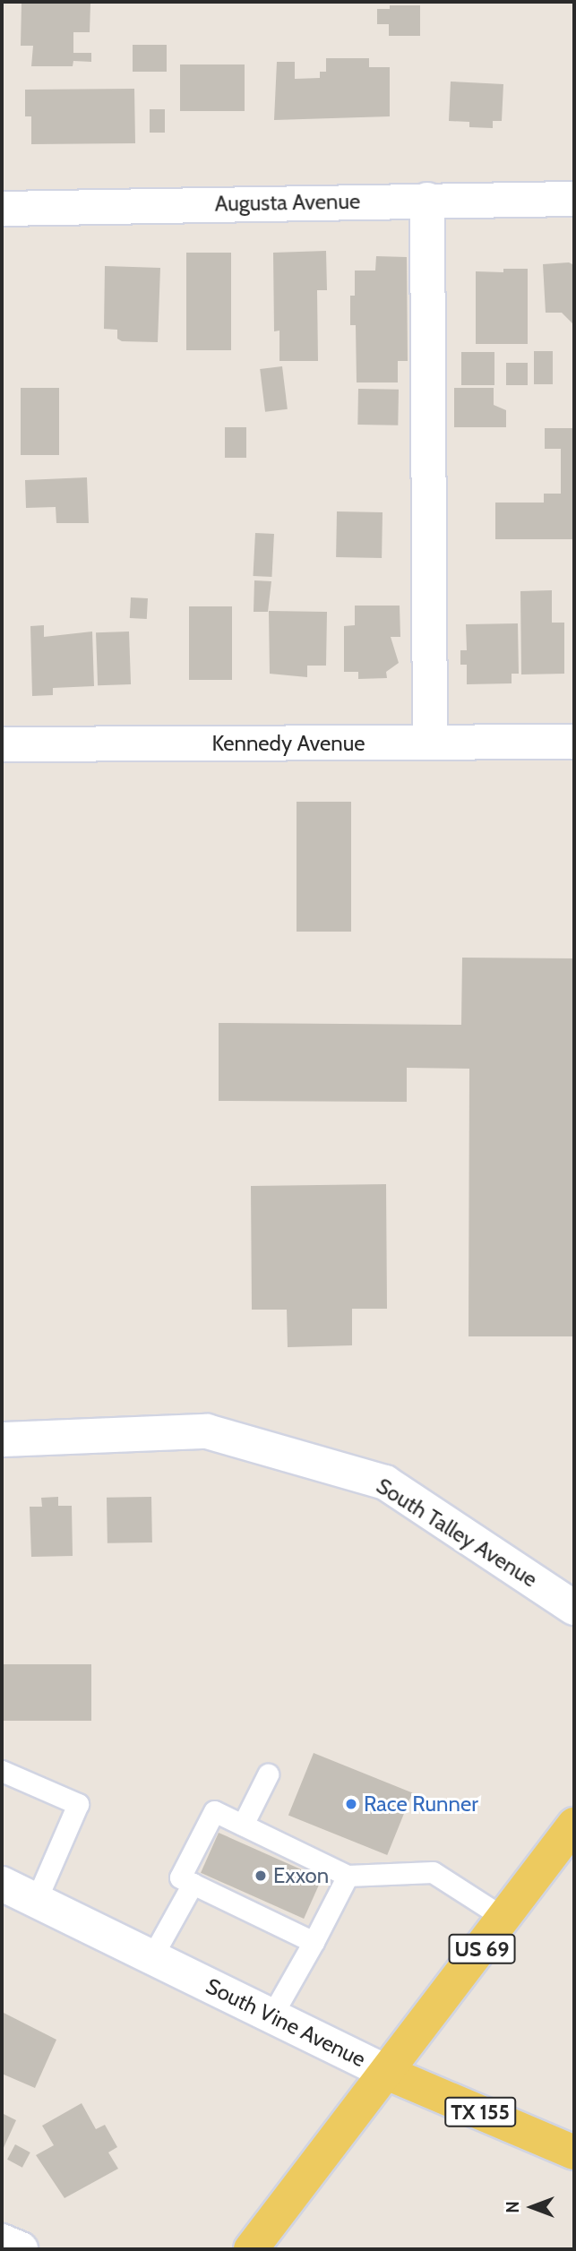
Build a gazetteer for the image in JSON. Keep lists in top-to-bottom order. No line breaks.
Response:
{"streets":{"main road":["US 69","South Vine Avenue","TX 155"],"street":["Augusta Avenue","Kennedy Avenue","South Talley Avenue"]},"crossings":[["US 69","South Vine Avenue"]],"places":["Race Runner","Exxon"],"north":"left"}
